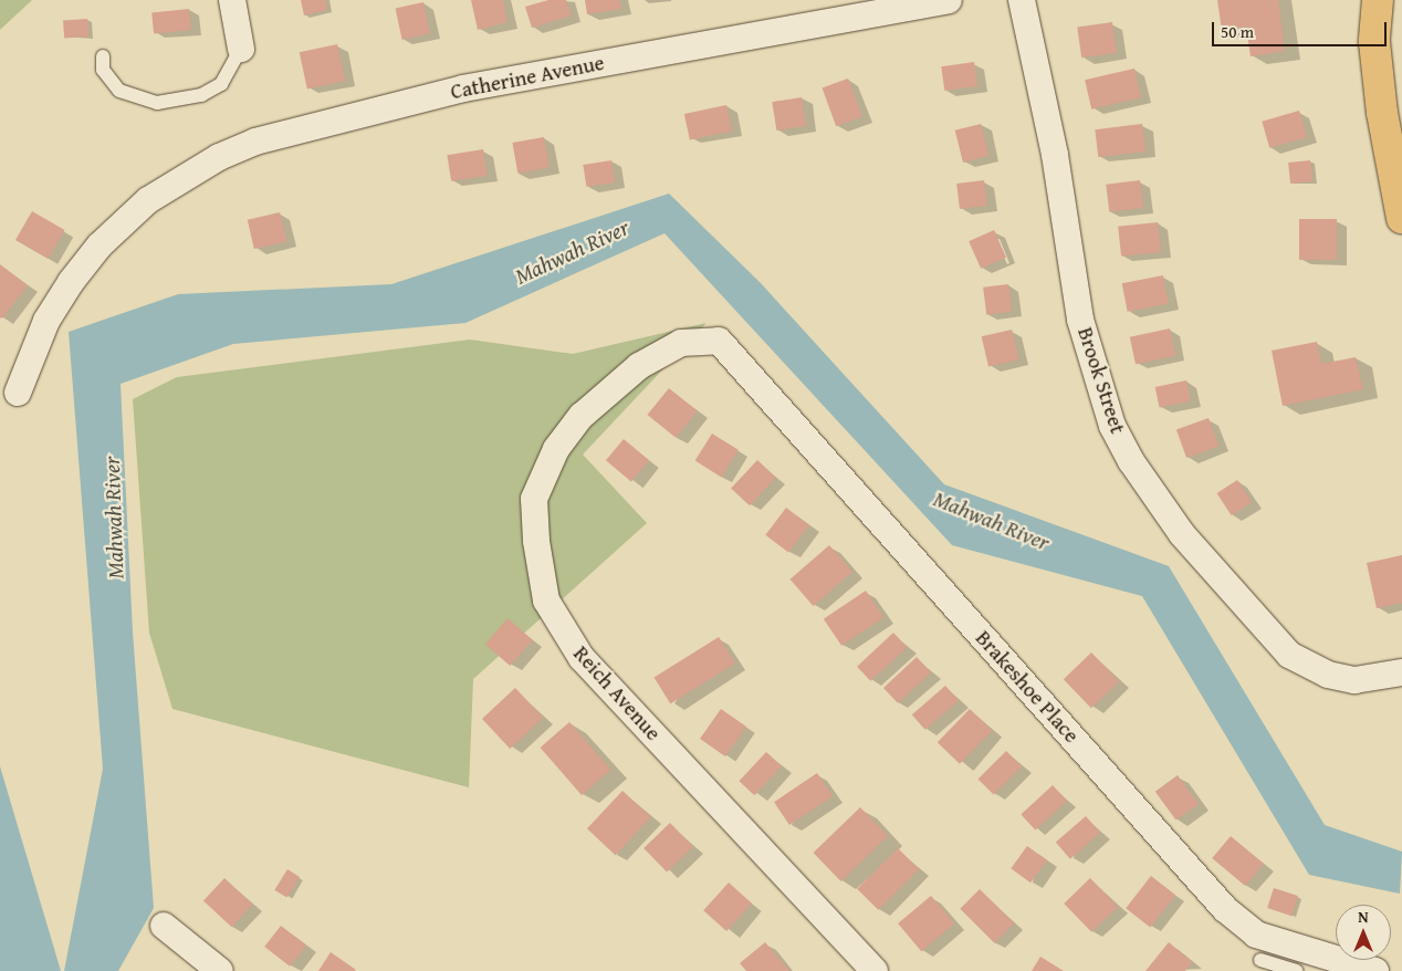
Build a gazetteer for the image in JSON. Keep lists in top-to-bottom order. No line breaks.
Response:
{"streets":{"street":["Catherine Avenue","Brook Street","Brakeshoe Place","Reich Avenue"]},"crossings":[["Brakeshoe Place","Reich Avenue"]],"water":["Mahwah River"],"scale_bar":"50 m","north":"top"}
